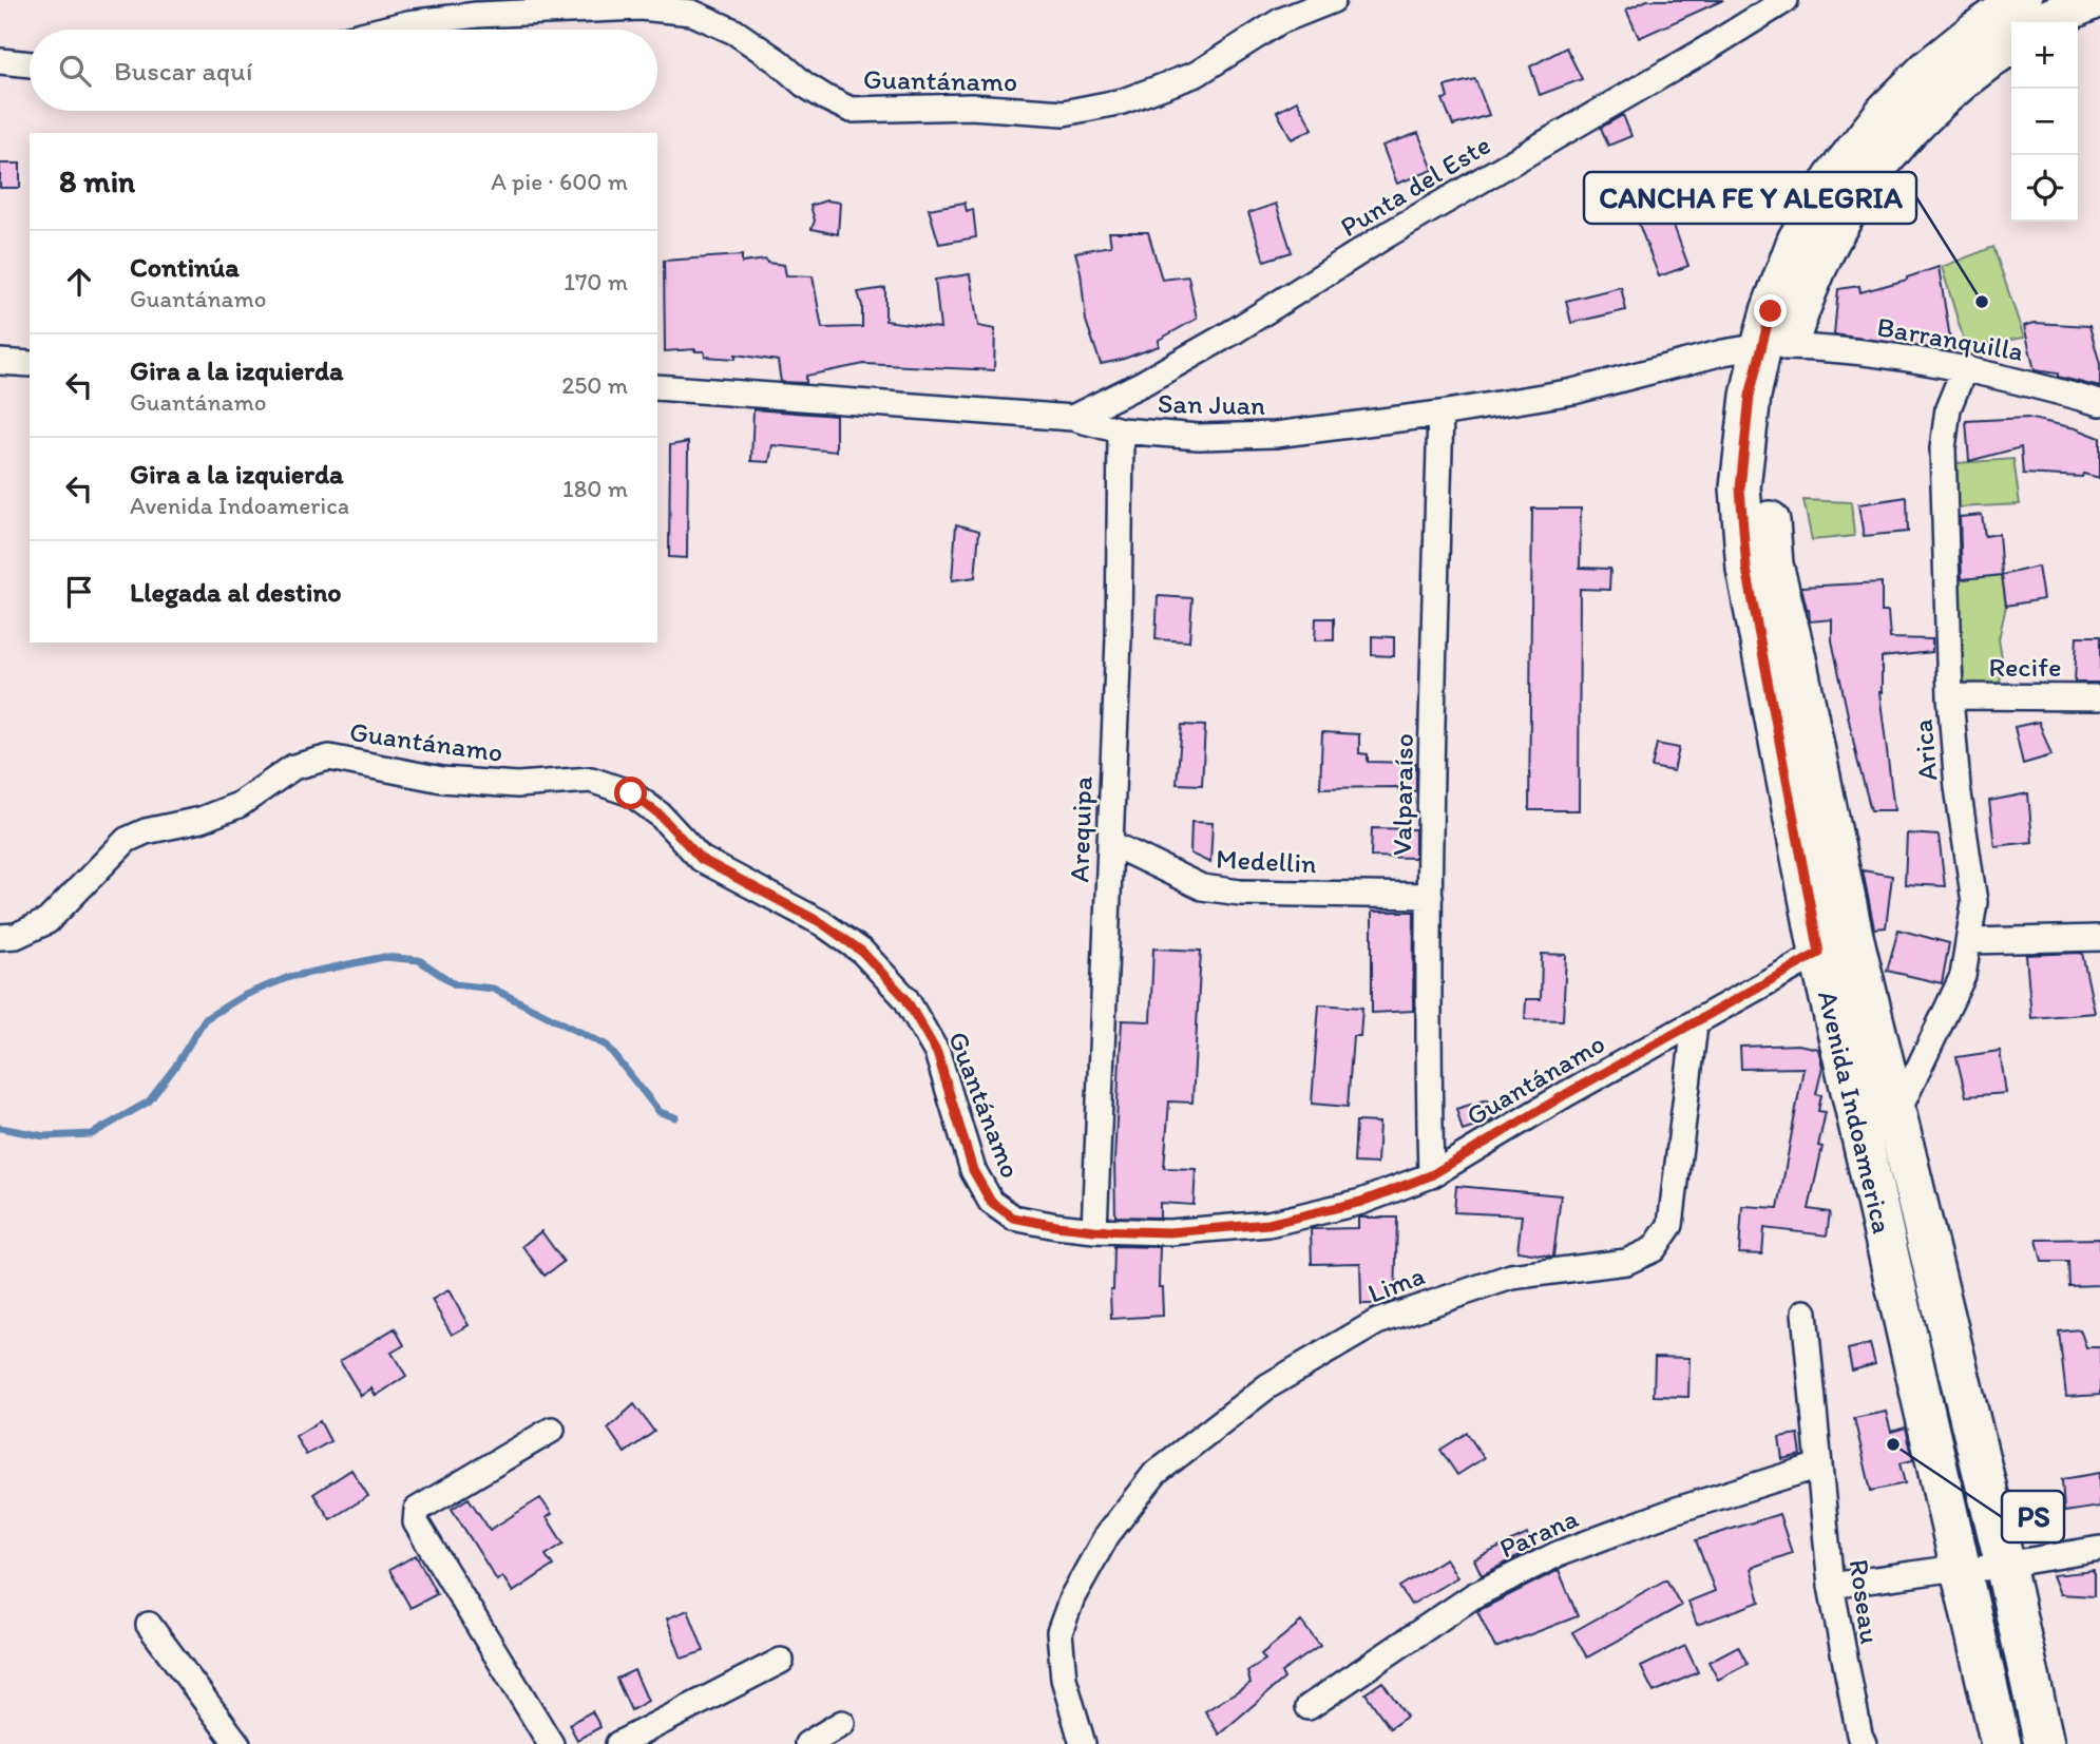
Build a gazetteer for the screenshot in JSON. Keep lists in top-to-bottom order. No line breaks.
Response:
{"streets":{"main road":["Avenida Indoamerica"],"street":["Guantánamo","Punta del Este","Barranquilla","San Juan","Recife","Arica","Valparaíso","Arequipa","Medellin","Lima","Parana","Roseau"]},"crossings":[["Guantánamo","Valparaíso"],["Guantánamo","Arequipa"],["Guantánamo","Avenida Indoamerica"],["Guantánamo","Lima"],["Punta del Este","San Juan"],["Barranquilla","San Juan"],["Barranquilla","Arica"],["Barranquilla","Avenida Indoamerica"],["San Juan","Valparaíso"],["San Juan","Arequipa"],["San Juan","Avenida Indoamerica"],["Recife","Arica"],["Arica","Avenida Indoamerica"],["Valparaíso","Medellin"],["Arequipa","Medellin"],["Parana","Roseau"]],"places":["CANCHA FE Y ALEGRIA","PS"],"page":{"map_buttons":["+","−"],"search":"Buscar aquí","heading":["8 min","A pie · 600 m"],"list":[["Continúa","Guantánamo","170 m"],["Gira a la izquierda","Guantánamo","250 m"],["Gira a la izquierda","Avenida Indoamerica","180 m"],"Llegada al destino"]}}
